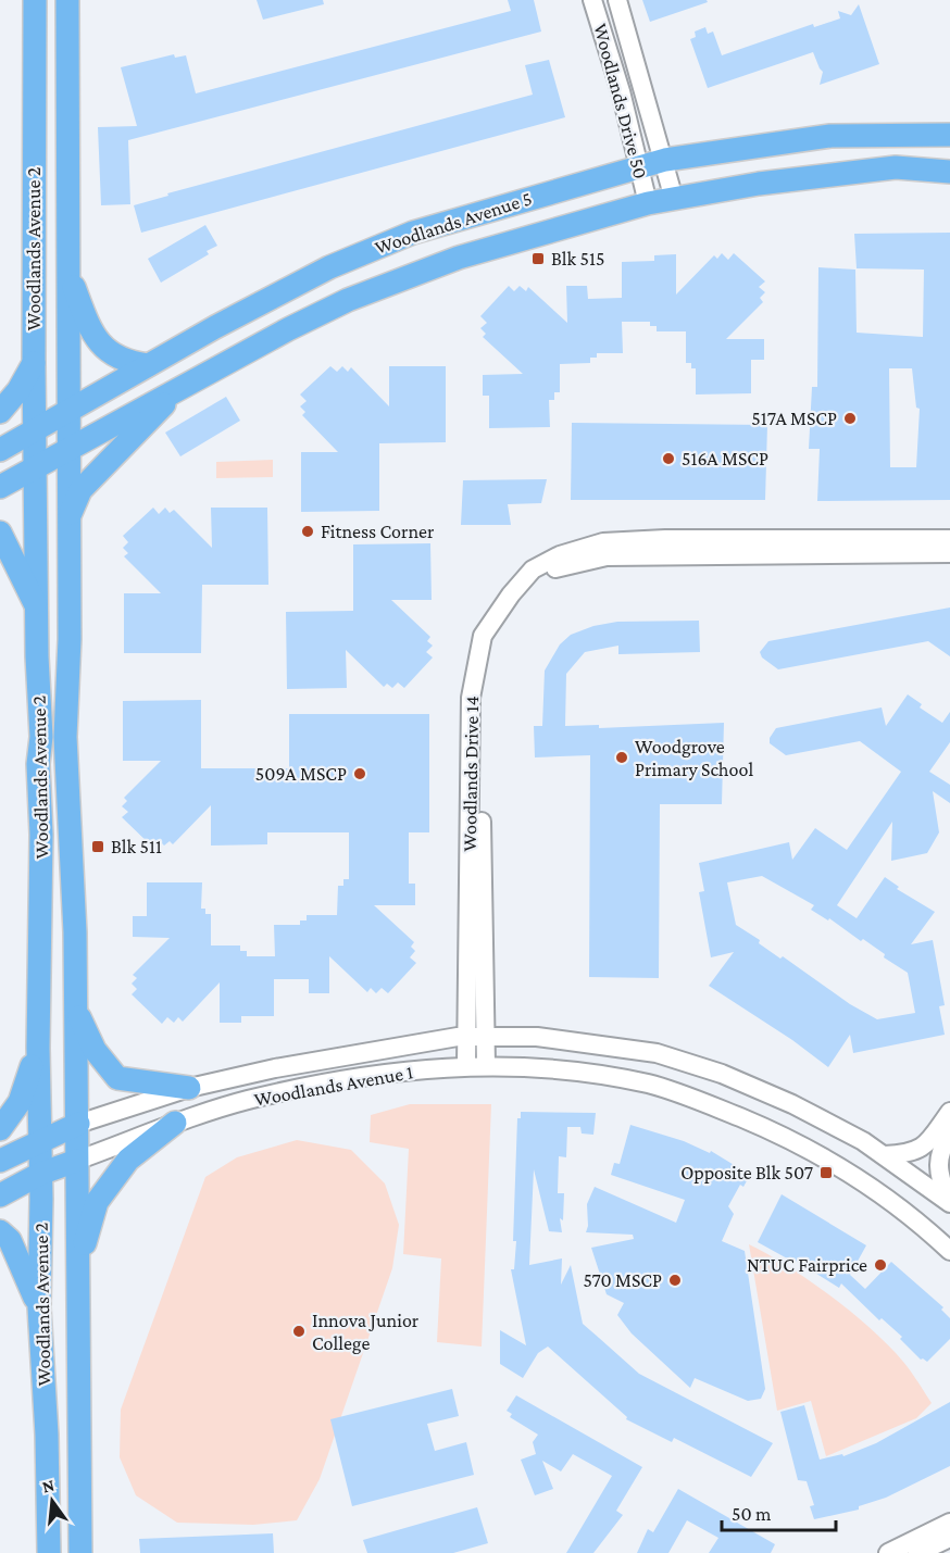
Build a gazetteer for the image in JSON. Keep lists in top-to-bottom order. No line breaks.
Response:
{"streets":{"main road":["Woodlands Avenue 5","Woodlands Avenue 2","Woodlands Avenue 1"],"street":["Woodlands Drive 50","Woodlands Drive 14"]},"crossings":[["Woodlands Drive 50","Woodlands Avenue 5"],["Woodlands Avenue 5","Woodlands Avenue 2"],["Woodlands Avenue 2","Woodlands Avenue 1"],["Woodlands Drive 14","Woodlands Avenue 1"]],"places":{"transit":["Blk 515","Blk 511","Opposite Blk 507"],"other":["517A MSCP","516A MSCP","Fitness Corner","Woodgrove Primary School","509A MSCP","NTUC Fairprice","570 MSCP","Innova Junior College"]},"scale_bar":"50 m","north":"top"}
